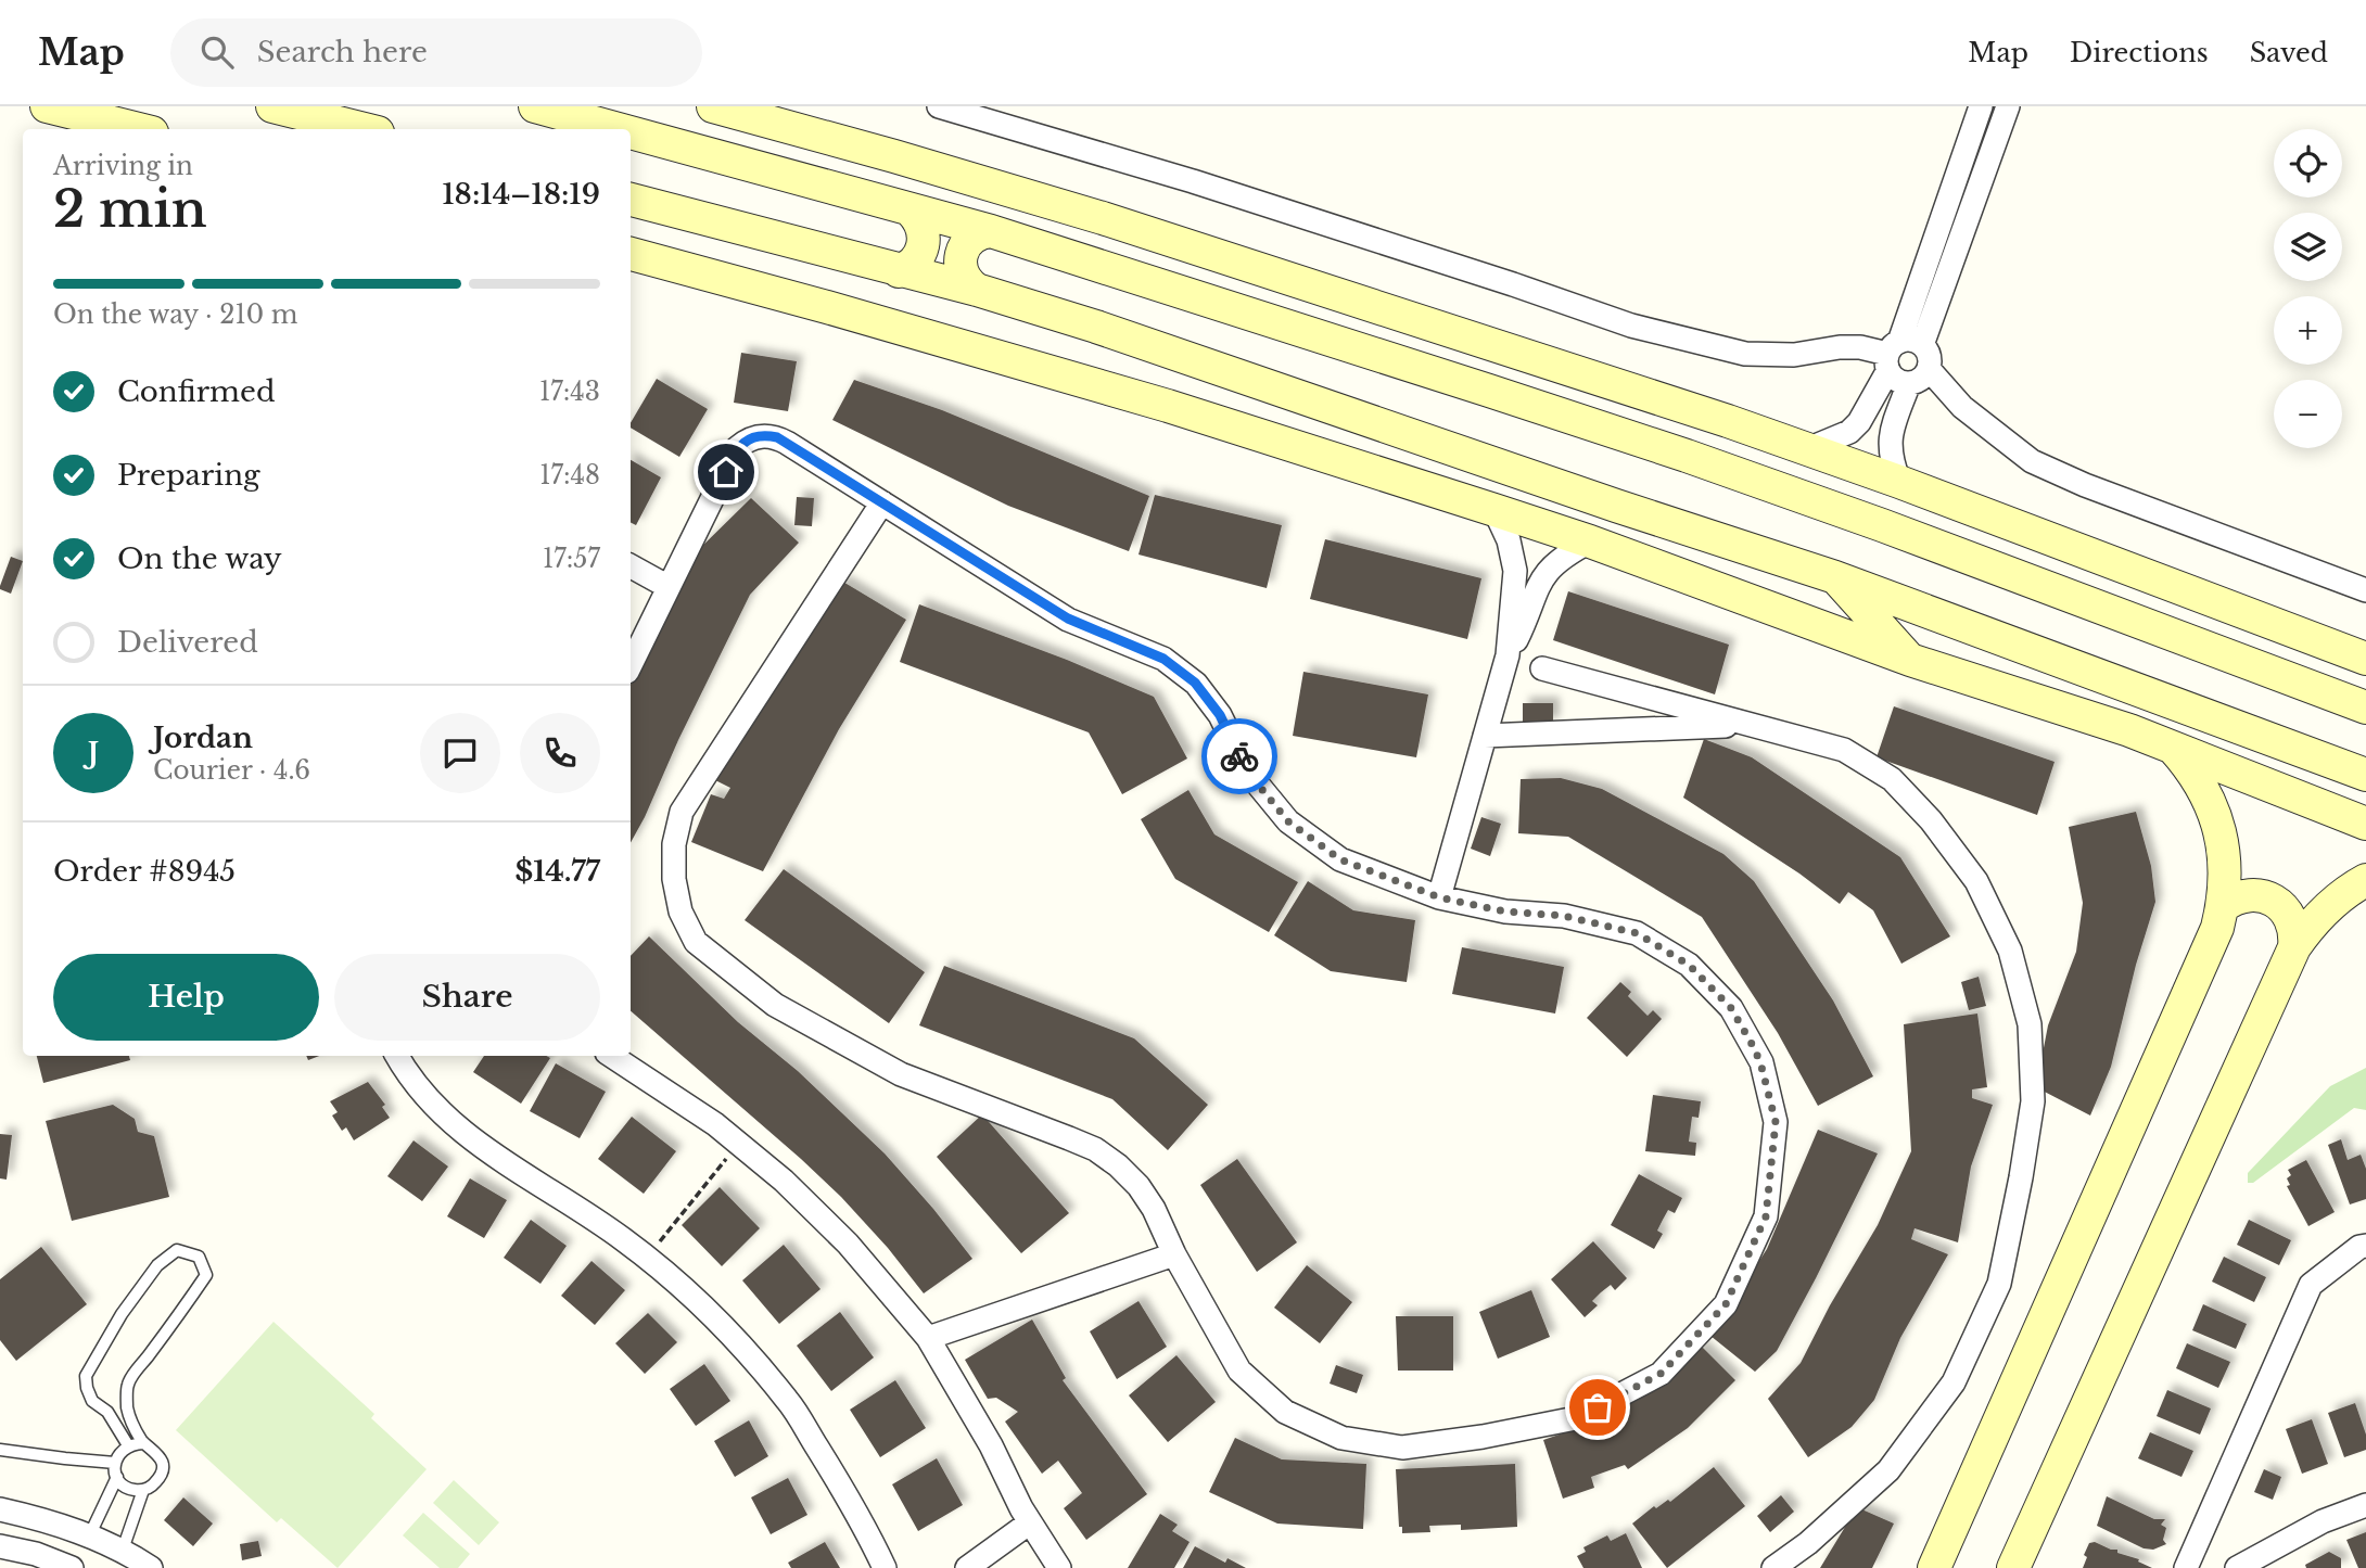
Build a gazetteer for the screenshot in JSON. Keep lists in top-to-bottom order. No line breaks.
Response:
{"page":{"header":"Map","search":"Search here","nav":["Map","Directions","Saved"],"map_buttons":["+","−"],"heading":["2 min","Arriving in","18:14–18:19"],"panel":["Jordan","Courier · 4.6","Order #8945","$14.77"],"bar":"On the way · 210 m","list":[["Confirmed","17:43"],["Preparing","17:48"],["On the way","17:57"],"Delivered"],"round":"J","buttons":["Help","Share"]}}
